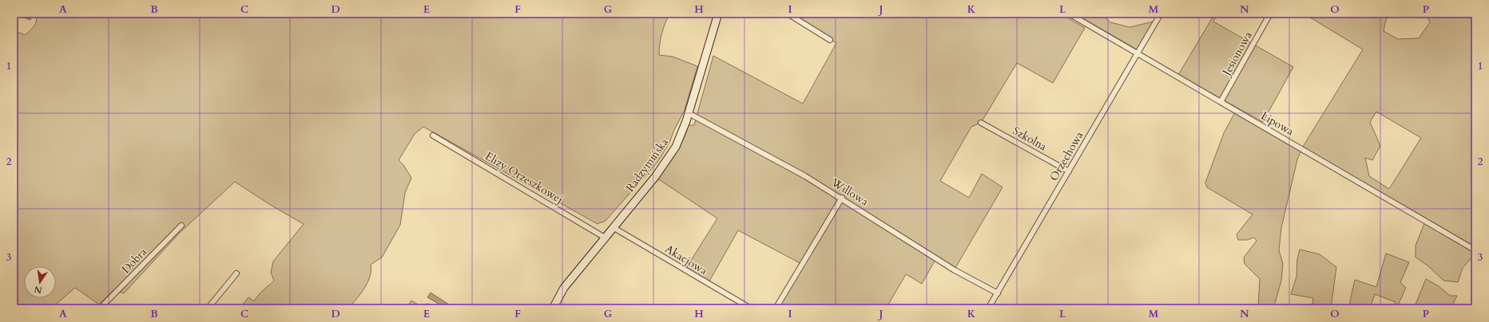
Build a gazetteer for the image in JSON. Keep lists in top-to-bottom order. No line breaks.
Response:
{"streets":{"street":["Jesionowa","Lipowa","Szkolna","Orzechowa","Radzymińska","Elizy Orzeszkowej","Willowa","Akacjowa","Dobra"]},"crossings":[["Jesionowa","Lipowa"],["Lipowa","Orzechowa"],["Szkolna","Orzechowa"],["Orzechowa","Willowa"],["Radzymińska","Elizy Orzeszkowej"],["Radzymińska","Willowa"],["Radzymińska","Akacjowa"]],"north":"bottom","grid":{"columns":["A","B","C","D","E","F","G","H","I","J","K","L","M","N","O","P"],"rows":["1","2","3"]}}
